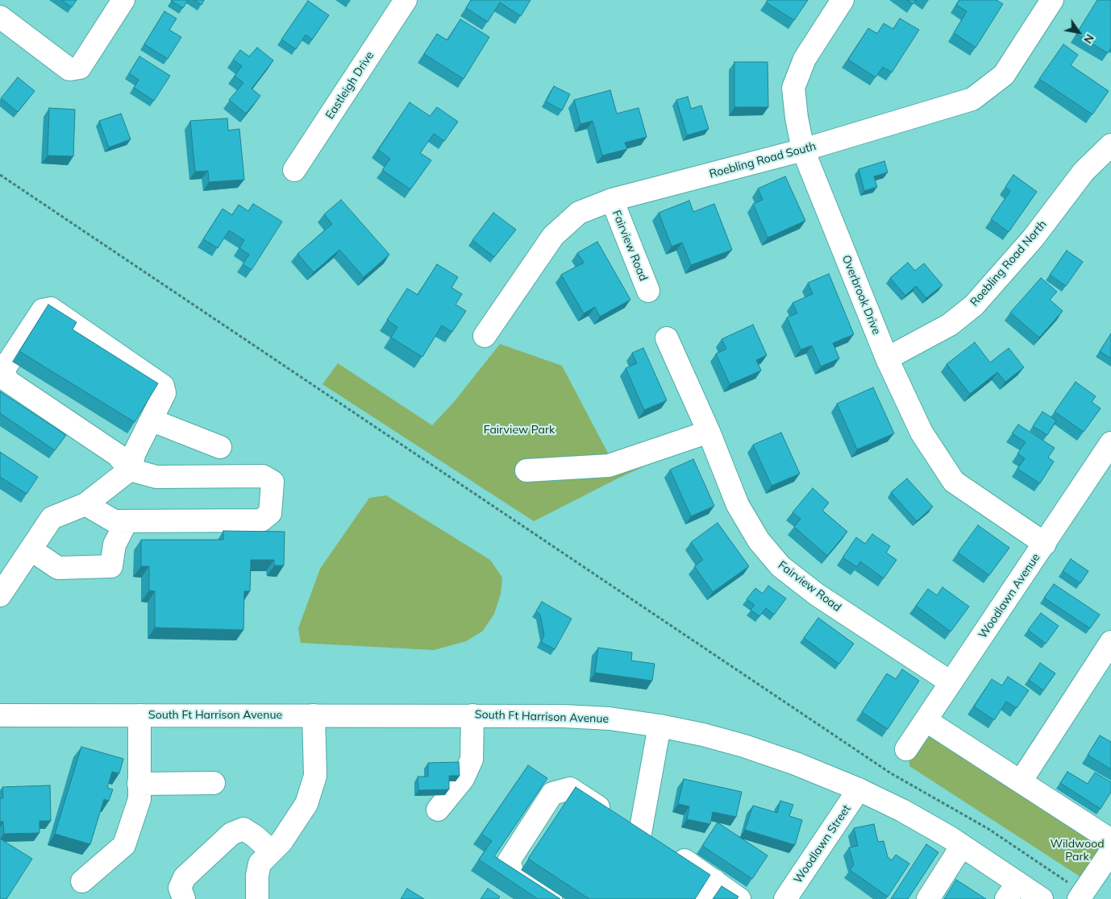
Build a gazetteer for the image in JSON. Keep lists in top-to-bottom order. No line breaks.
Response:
{"streets":{"street":["Eastleigh Drive","Roebling Road South","Fairview Road","Roebling Road North","Overbrook Drive","Woodlawn Avenue","South Ft Harrison Avenue","Woodlawn Street"]},"crossings":[["Roebling Road South","Fairview Road"],["Roebling Road South","Overbrook Drive"],["Fairview Road","Woodlawn Avenue"],["Roebling Road North","Overbrook Drive"],["Overbrook Drive","Woodlawn Avenue"],["South Ft Harrison Avenue","Woodlawn Street"]],"parks":["Fairview Park","Wildwood Park"],"north":"bottom right"}
